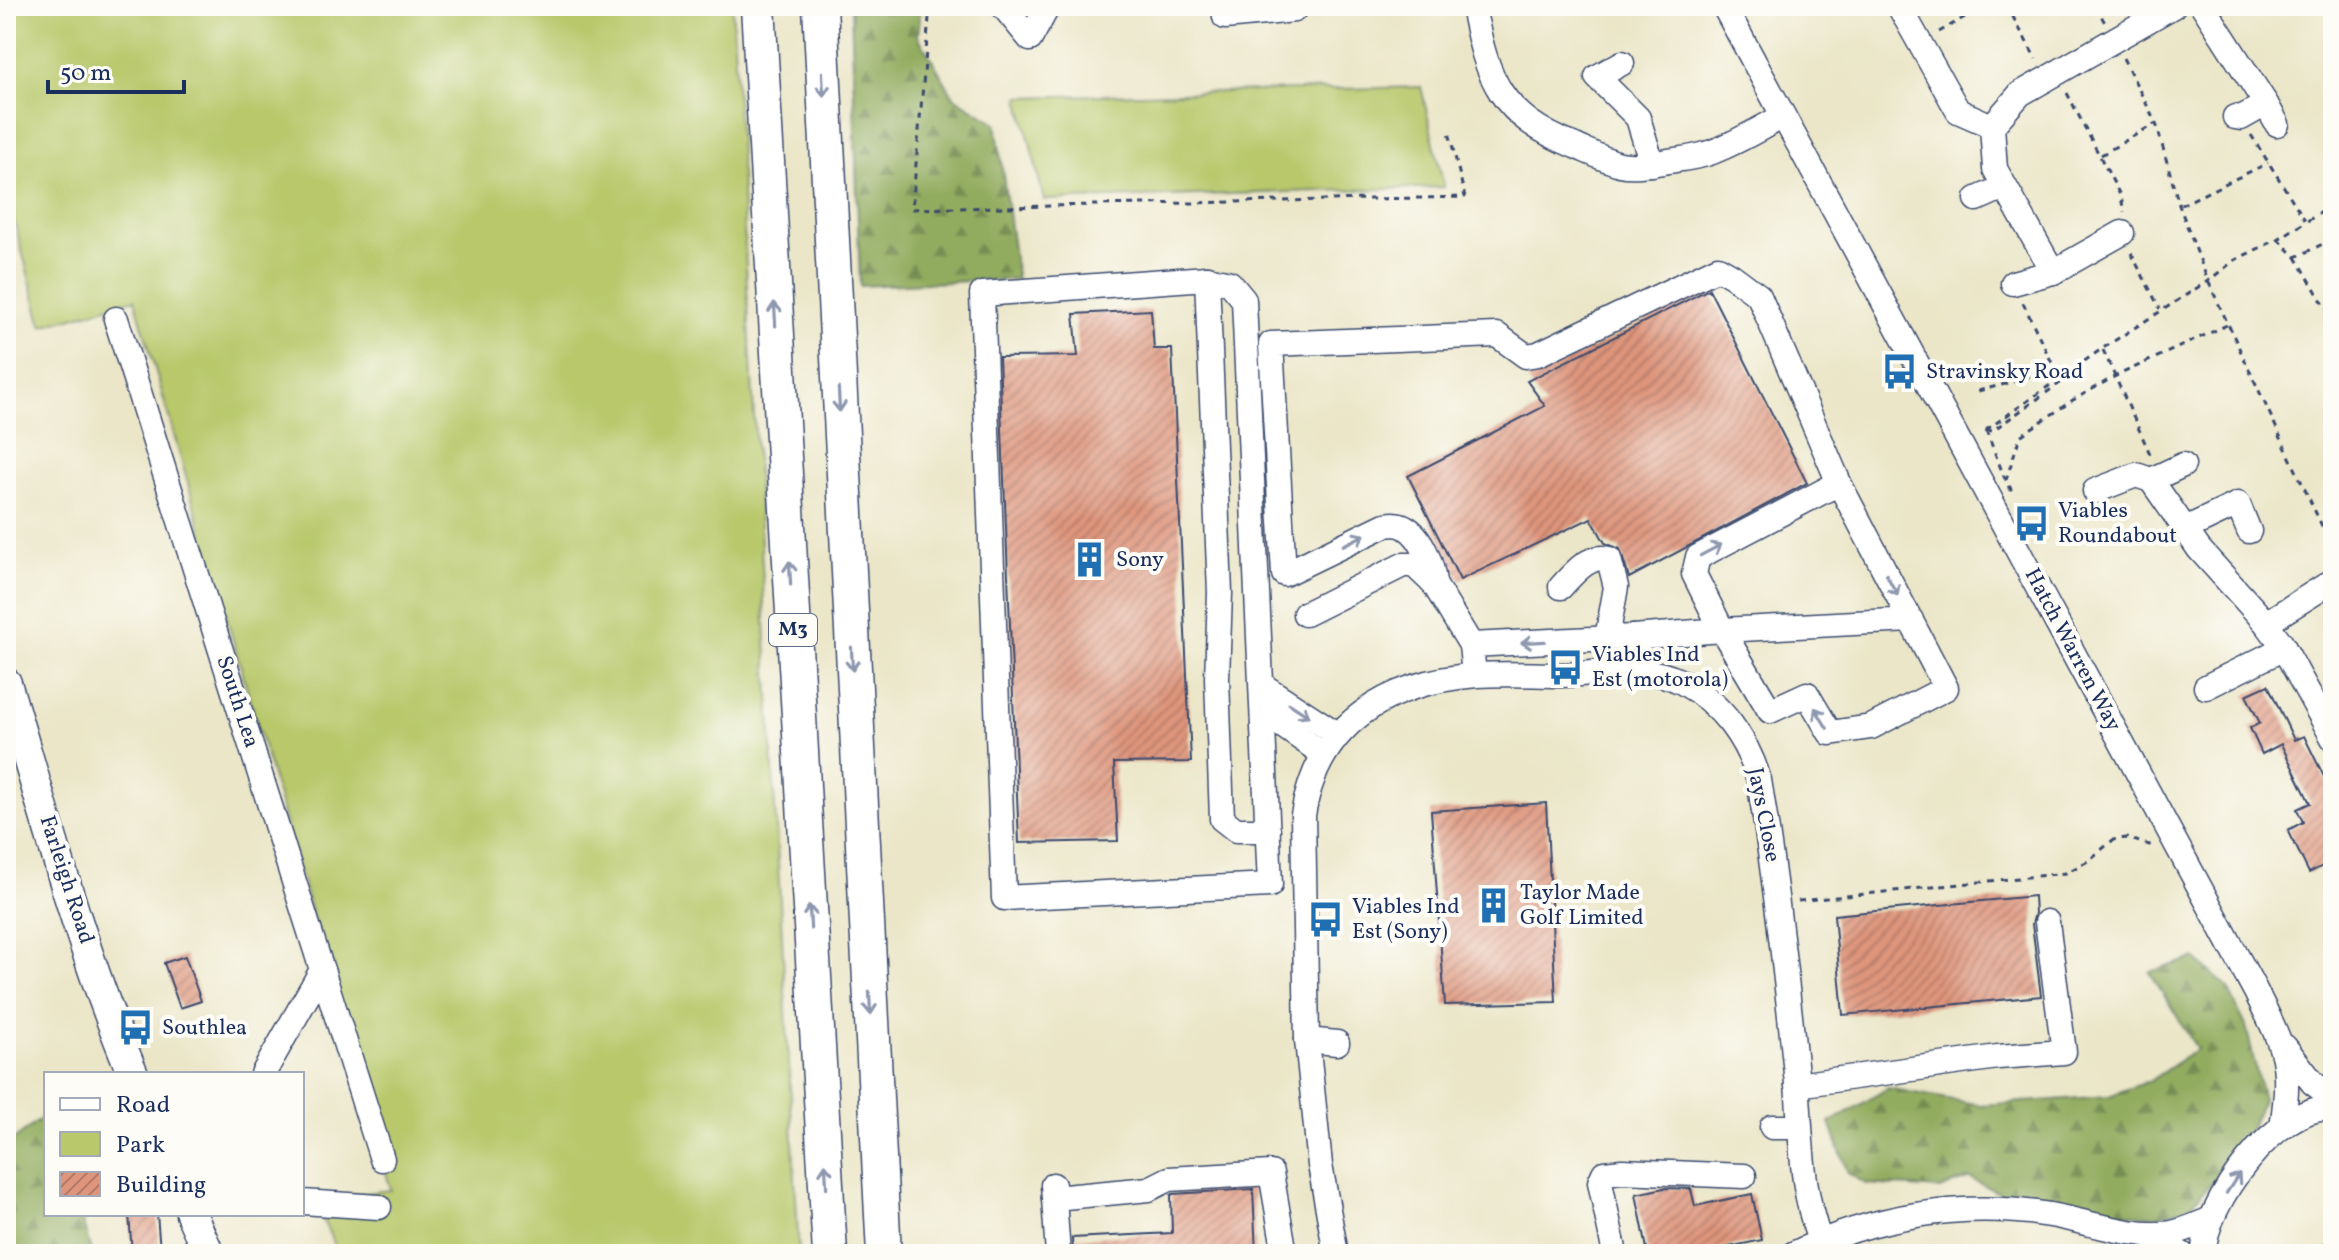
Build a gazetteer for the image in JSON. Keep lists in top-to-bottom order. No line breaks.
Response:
{"streets":{"highway":["M3"],"main road":["Farleigh Road"],"street":["Hatch Warren Way","South Lea","Jays Close"]},"places":{"bus stop":["Stravinsky Road","Viables Roundabout","Viables Ind Est (motorola)","Viables Ind Est (Sony)","Southlea"],"building":["Sony","Taylor Made Golf Limited"]},"legend":["Road","Park","Building"],"scale_bar":"50 m"}
